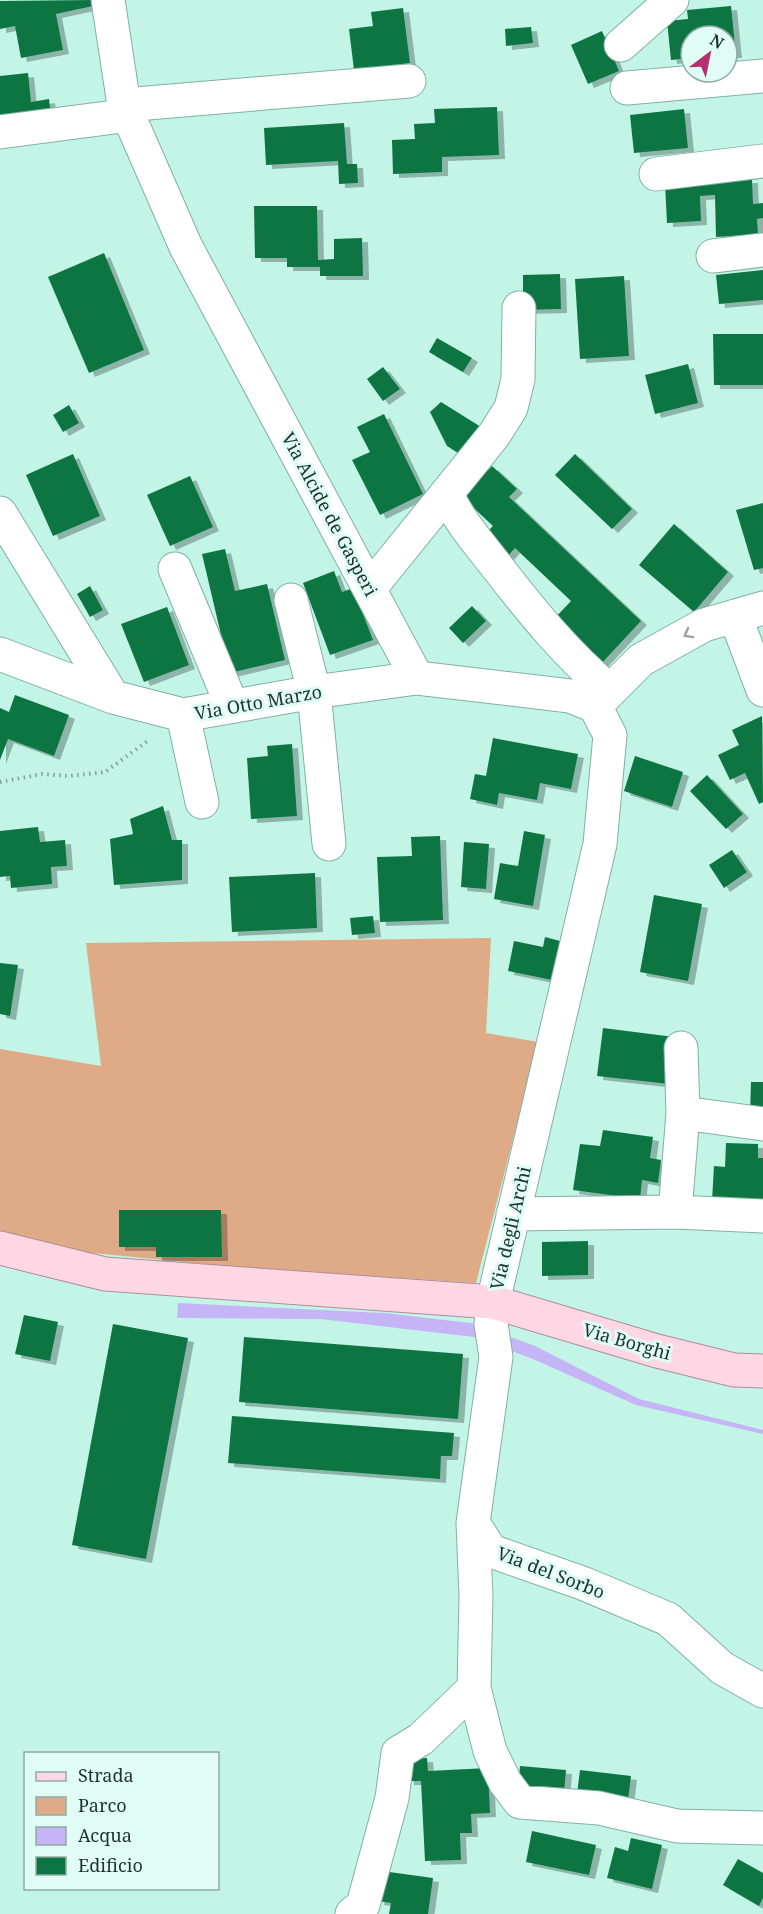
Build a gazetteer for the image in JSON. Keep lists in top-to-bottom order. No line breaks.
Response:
{"streets":{"main road":["Via degli Archi","Via Borghi"],"street":["Via Alcide de Gasperi","Via Otto Marzo","Via del Sorbo"]},"crossings":[["Via Alcide de Gasperi","Via Otto Marzo"],["Via degli Archi","Via Borghi"]],"legend":["Strada","Parco","Acqua","Edificio"],"north":"top right"}
